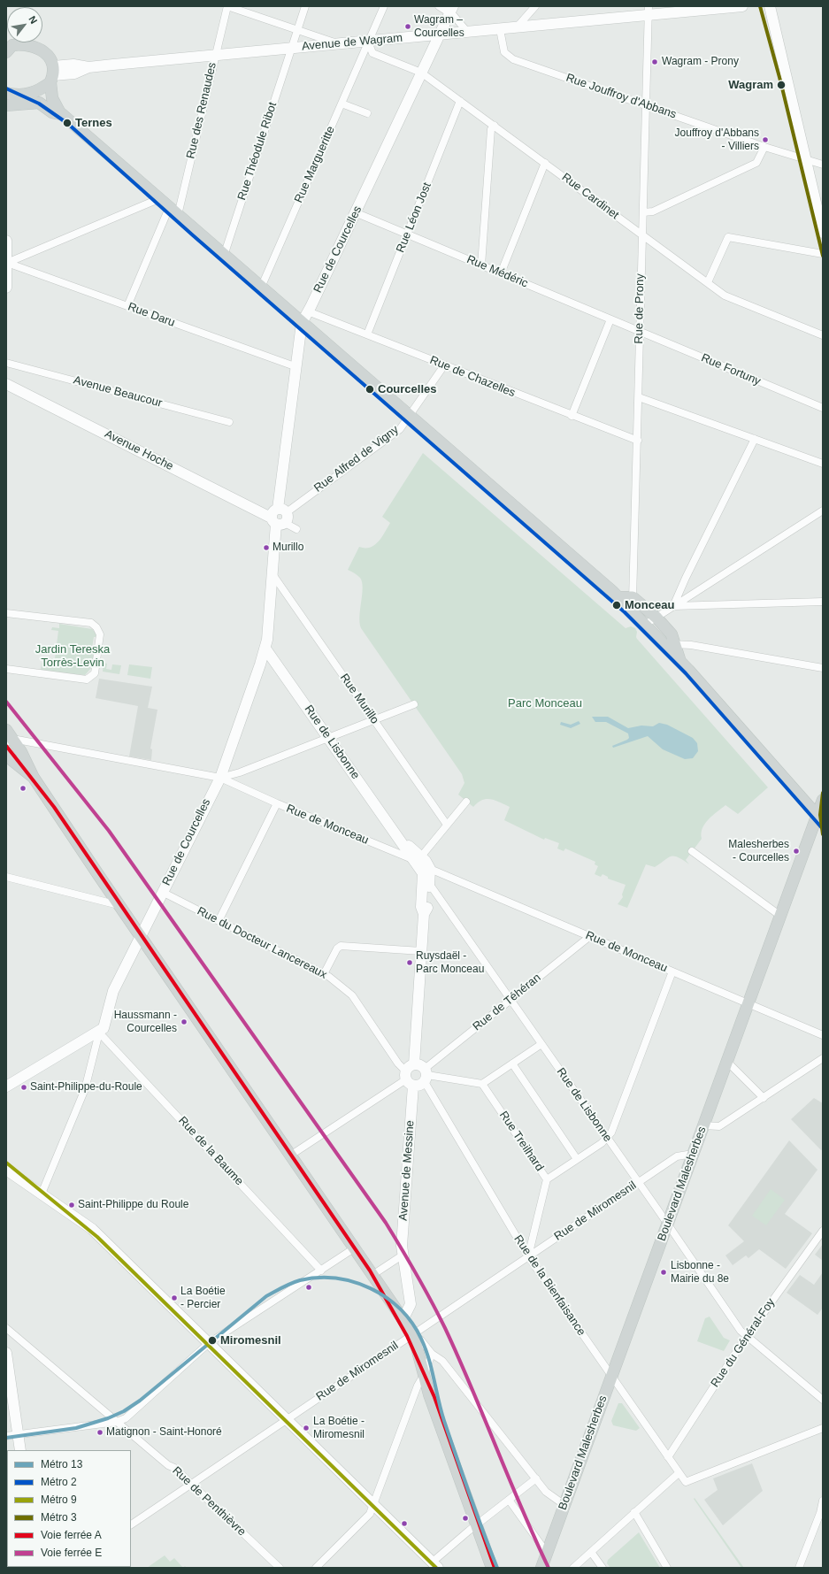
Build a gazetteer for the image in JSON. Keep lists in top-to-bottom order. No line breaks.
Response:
{"streets":{"main road":["Boulevard Malesherbes"],"street":["Avenue de Wagram","Rue Jouffroy d'Abbans","Rue des Renaudes","Rue Théodule Ribot","Rue Margueritte","Rue Cardinet","Rue Léon Jost","Rue de Courcelles","Rue Médéric","Rue de Prony","Rue Daru","Rue Fortuny","Rue de Chazelles","Avenue Beaucour","Avenue Hoche","Rue Alfred de Vigny","Rue Murillo","Rue de Lisbonne","Rue de Monceau","Rue du Docteur Lancereaux","Rue de Téhéran","Rue Treilhard","Rue de la Baume","Avenue de Messine","Rue de Miromesnil","Rue de la Bienfaisance","Rue du Général-Foy","Rue de Penthièvre"]},"crossings":[["Avenue de Wagram","Rue Jouffroy d'Abbans"],["Avenue de Wagram","Rue des Renaudes"],["Avenue de Wagram","Rue Théodule Ribot"],["Avenue de Wagram","Rue Margueritte"],["Avenue de Wagram","Rue Cardinet"],["Avenue de Wagram","Rue de Courcelles"],["Avenue de Wagram","Rue de Prony"],["Rue Jouffroy d'Abbans","Rue de Prony"],["Rue Margueritte","Rue Cardinet"],["Rue Cardinet","Rue Léon Jost"],["Rue Cardinet","Rue de Courcelles"],["Rue Cardinet","Rue de Prony"],["Rue Léon Jost","Rue Médéric"],["Rue Léon Jost","Rue de Chazelles"],["Rue de Courcelles","Rue Médéric"],["Rue de Courcelles","Rue Daru"],["Rue de Courcelles","Rue de Chazelles"],["Rue de Courcelles","Avenue Hoche"],["Rue de Courcelles","Rue Alfred de Vigny"],["Rue de Courcelles","Rue de Lisbonne"],["Rue de Courcelles","Rue de Monceau"],["Rue de Courcelles","Rue du Docteur Lancereaux"],["Rue de Courcelles","Rue de la Baume"],["Rue Médéric","Rue de Prony"],["Rue Médéric","Rue Fortuny"],["Rue de Prony","Rue Fortuny"],["Rue de Prony","Rue de Chazelles"],["Rue de Chazelles","Rue Alfred de Vigny"],["Rue de Lisbonne","Rue de Monceau"],["Rue de Lisbonne","Rue de Téhéran"],["Rue de Lisbonne","Avenue de Messine"],["Rue de Lisbonne","Boulevard Malesherbes"],["Rue de Lisbonne","Rue de Miromesnil"],["Rue de Lisbonne","Rue du Général-Foy"],["Rue de Monceau","Rue de Téhéran"],["Rue de Monceau","Avenue de Messine"],["Rue de Monceau","Boulevard Malesherbes"],["Rue du Docteur Lancereaux","Avenue de Messine"],["Rue de Téhéran","Rue de la Bienfaisance"],["Rue Treilhard","Rue de Miromesnil"],["Rue Treilhard","Rue de la Bienfaisance"],["Boulevard Malesherbes","Rue de Miromesnil"],["Boulevard Malesherbes","Rue de la Bienfaisance"],["Rue de Miromesnil","Rue de la Bienfaisance"],["Rue de Miromesnil","Rue de Penthièvre"],["Rue de la Bienfaisance","Rue du Général-Foy"]],"parks":["Jardin Tereska Torrès-Levin","Parc Monceau"],"places":["Wagram – Courcelles","Wagram - Prony","Wagram","Ternes","Jouffroy d'Abbans - Villiers","Courcelles","Murillo","Monceau","Malesherbes - Courcelles","Ruysdaël - Parc Monceau","Haussmann - Courcelles","Saint-Philippe-du-Roule","Saint-Philippe du Roule","Lisbonne - Mairie du 8e","La Boétie - Percier","Miromesnil","La Boétie - Miromesnil","Matignon - Saint-Honoré"],"lines":["metro line 3","metro line 2","rail line E","rail line A","metro line 9","metro line 13"],"legend":["Métro 13","Métro 2","Métro 9","Métro 3","Voie ferrée A","Voie ferrée E"],"north":"top right"}
